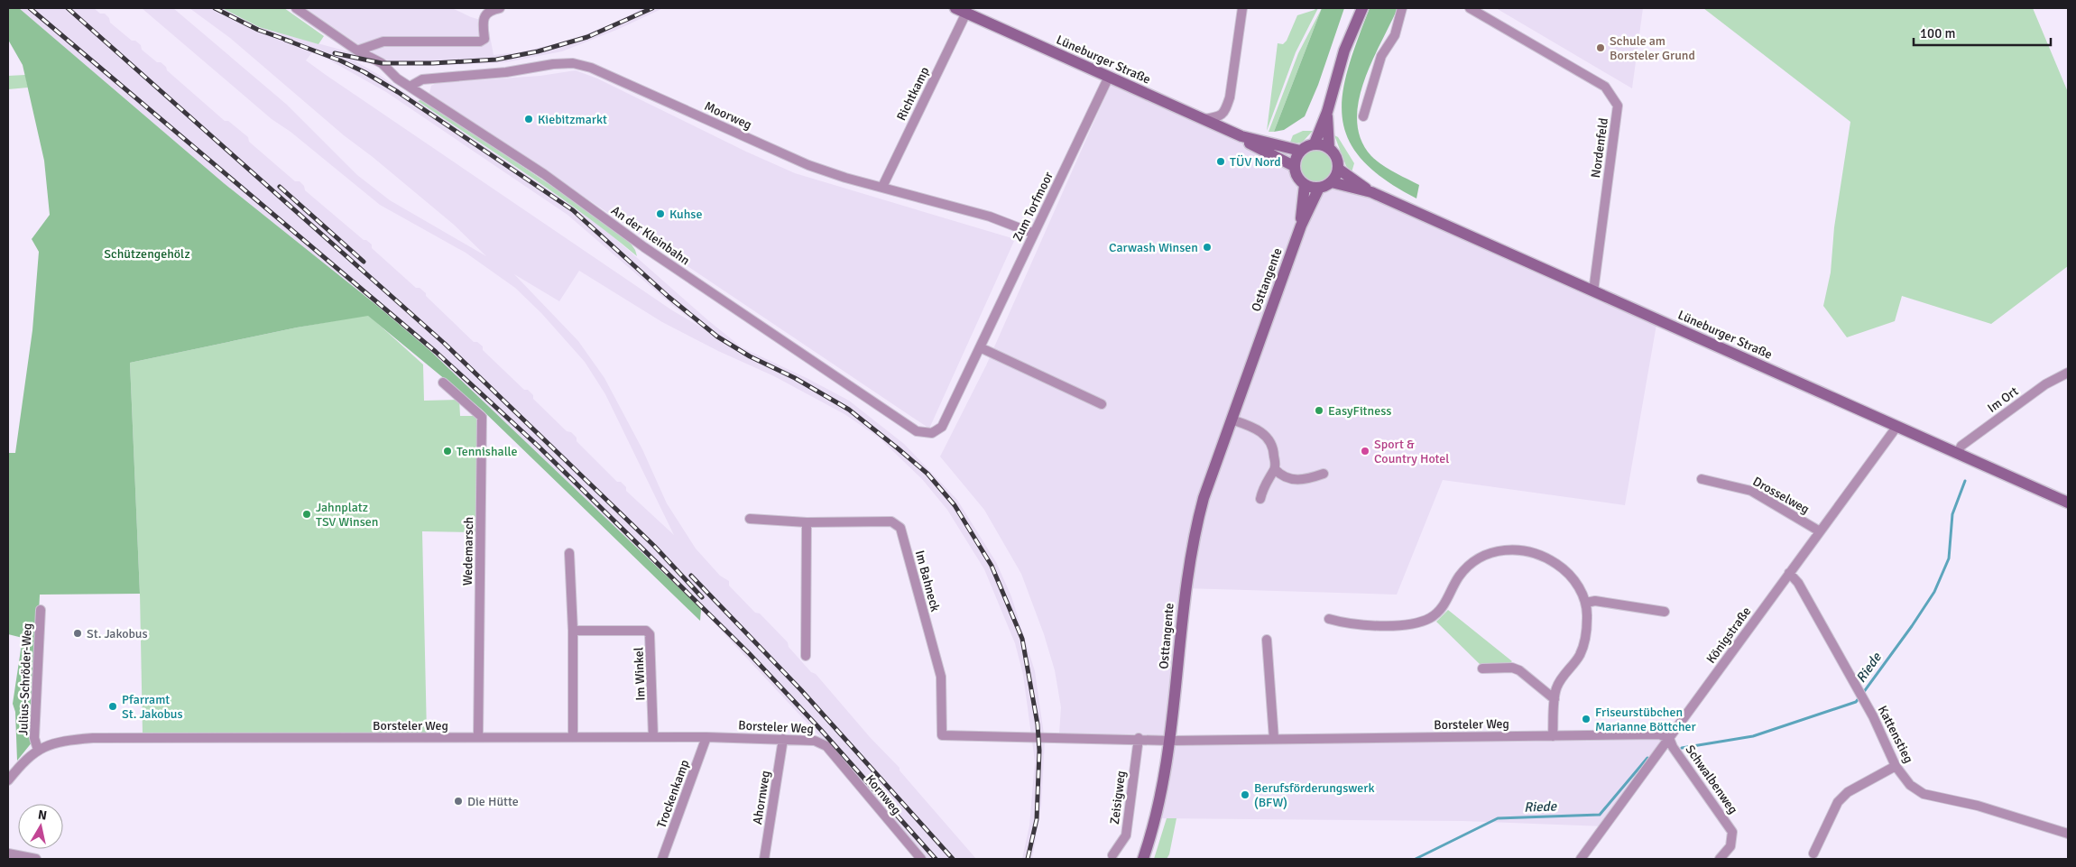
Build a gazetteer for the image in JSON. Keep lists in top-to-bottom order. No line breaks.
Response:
{"streets":{"main road":["Lüneburger Straße","Osttangente"],"street":["Richtkamp","Moorweg","Nordenfeld","Zum Torfmoor","An der Kleinbahn","Im Ort","Drosselweg","Wedemarsch","Im Bahneck","Königstraße","Im Winkel","Julius-Schröder-Weg","Borsteler Weg","Kattenstieg","Schwalbenweg","Trockenkamp","Kornweg","Ahornweg","Zeisigweg"]},"crossings":[["Lüneburger Straße","Richtkamp"],["Lüneburger Straße","Nordenfeld"],["Lüneburger Straße","Zum Torfmoor"],["Lüneburger Straße","Osttangente"],["Lüneburger Straße","Im Ort"],["Lüneburger Straße","Königstraße"],["Richtkamp","Moorweg"],["Moorweg","Zum Torfmoor"],["Moorweg","An der Kleinbahn"],["Zum Torfmoor","An der Kleinbahn"],["Osttangente","Borsteler Weg"],["Drosselweg","Königstraße"],["Wedemarsch","Borsteler Weg"],["Im Bahneck","Borsteler Weg"],["Königstraße","Borsteler Weg"],["Königstraße","Kattenstieg"],["Königstraße","Schwalbenweg"],["Im Winkel","Borsteler Weg"],["Julius-Schröder-Weg","Borsteler Weg"],["Borsteler Weg","Schwalbenweg"],["Borsteler Weg","Trockenkamp"],["Borsteler Weg","Kornweg"],["Borsteler Weg","Ahornweg"],["Borsteler Weg","Zeisigweg"]],"water":["Riede"],"parks":["Schützengehölz"],"places":["Schule am Borsteler Grund","Kiebitzmarkt","TÜV Nord","Kuhse","Carwash Winsen","EasyFitness","Tennishalle","Sport & Country Hotel","Jahnplatz TSV Winsen","St. Jakobus","Pfarramt St. Jakobus","Friseurstübchen Marianne Böttcher","Berufsförderungswerk (BFW)","Die Hütte"],"scale_bar":"100 m","north":"top"}
